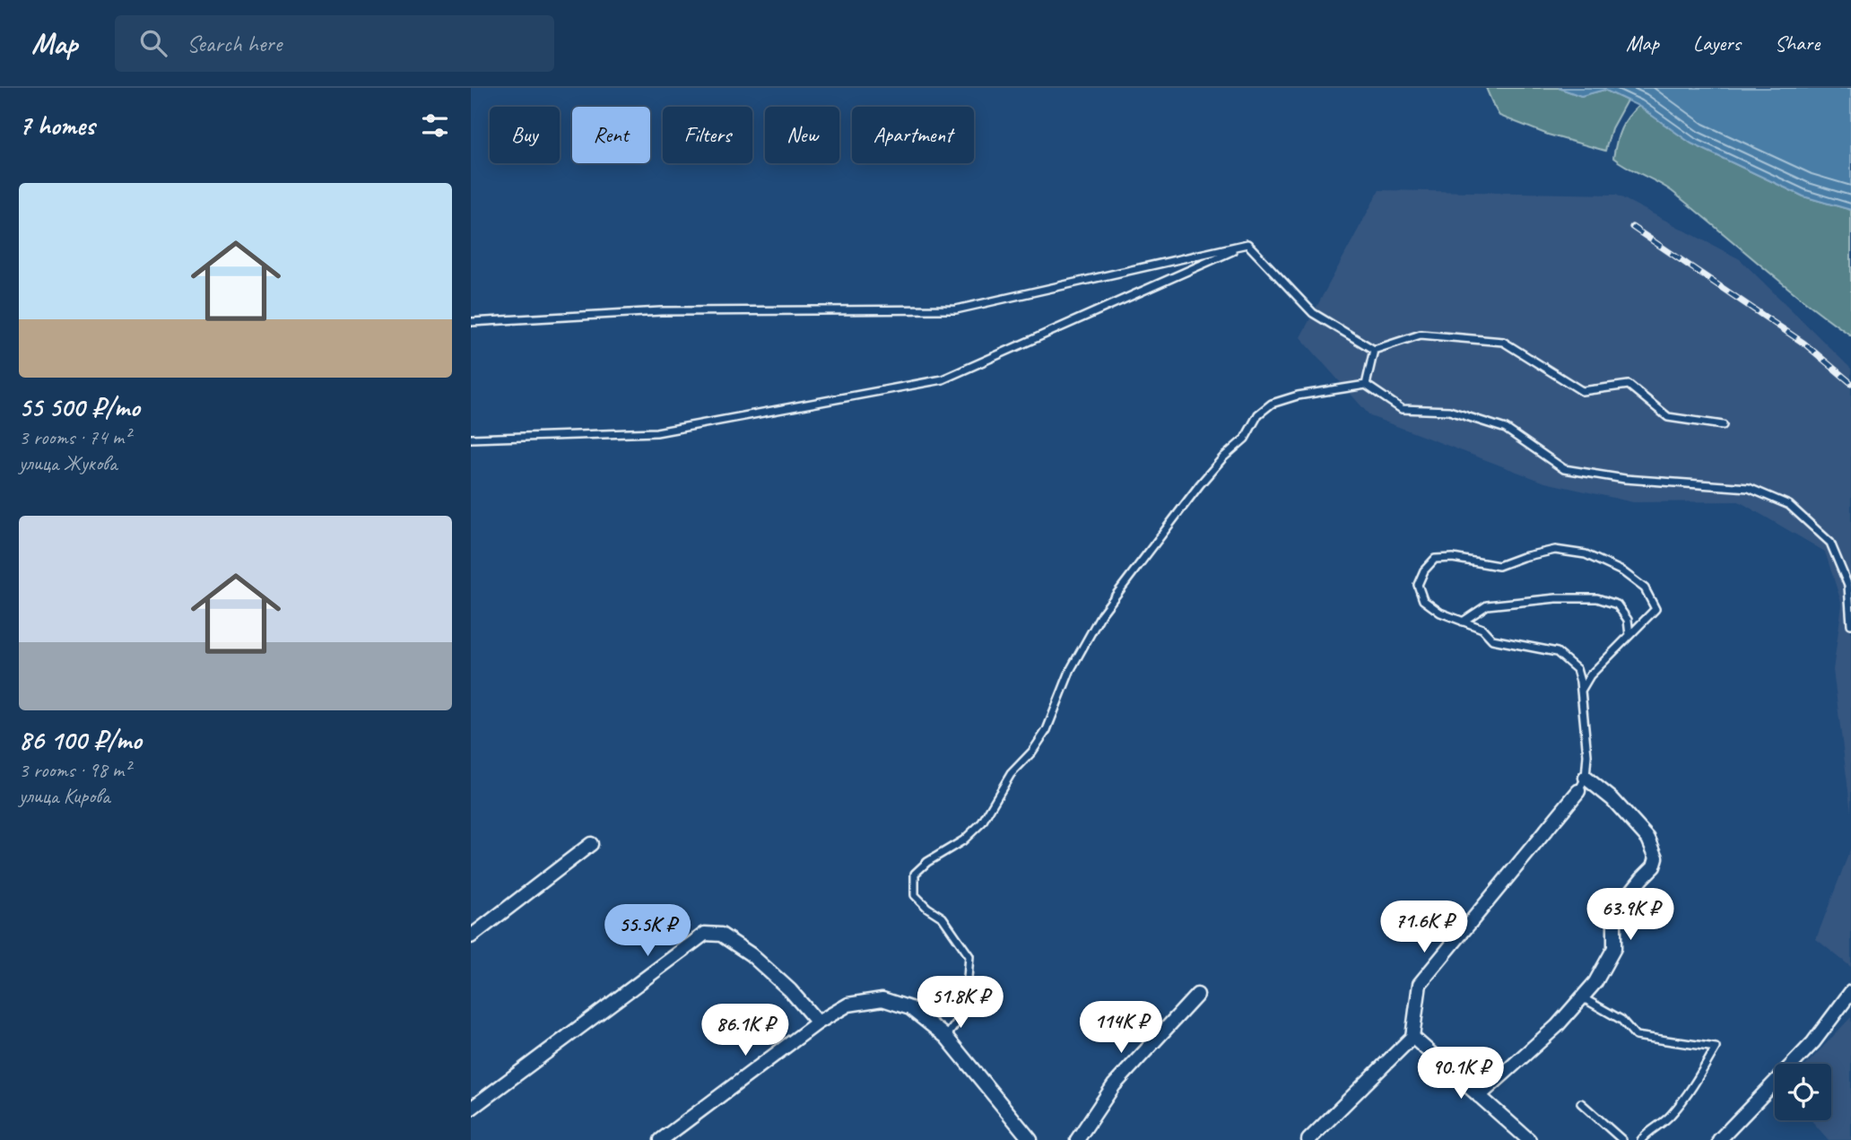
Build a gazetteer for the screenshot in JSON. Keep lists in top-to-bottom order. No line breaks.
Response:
{"page":{"header":"Map","search":"Search here","nav":["Map","Layers","Share"],"heading":"7 homes","chip":["Buy","Rent","Filters","New","Apartment"],"list":[{"name":"55 500 ₽/mo","note":"3 rooms · 74 m² · улица Жукова"},{"name":"86 100 ₽/mo","note":"3 rooms · 98 m² · улица Кирова"}],"price":["63.9K ₽","71.6K ₽","55.5K ₽","51.8K ₽","114K ₽","86.1K ₽","90.1K ₽"]}}
